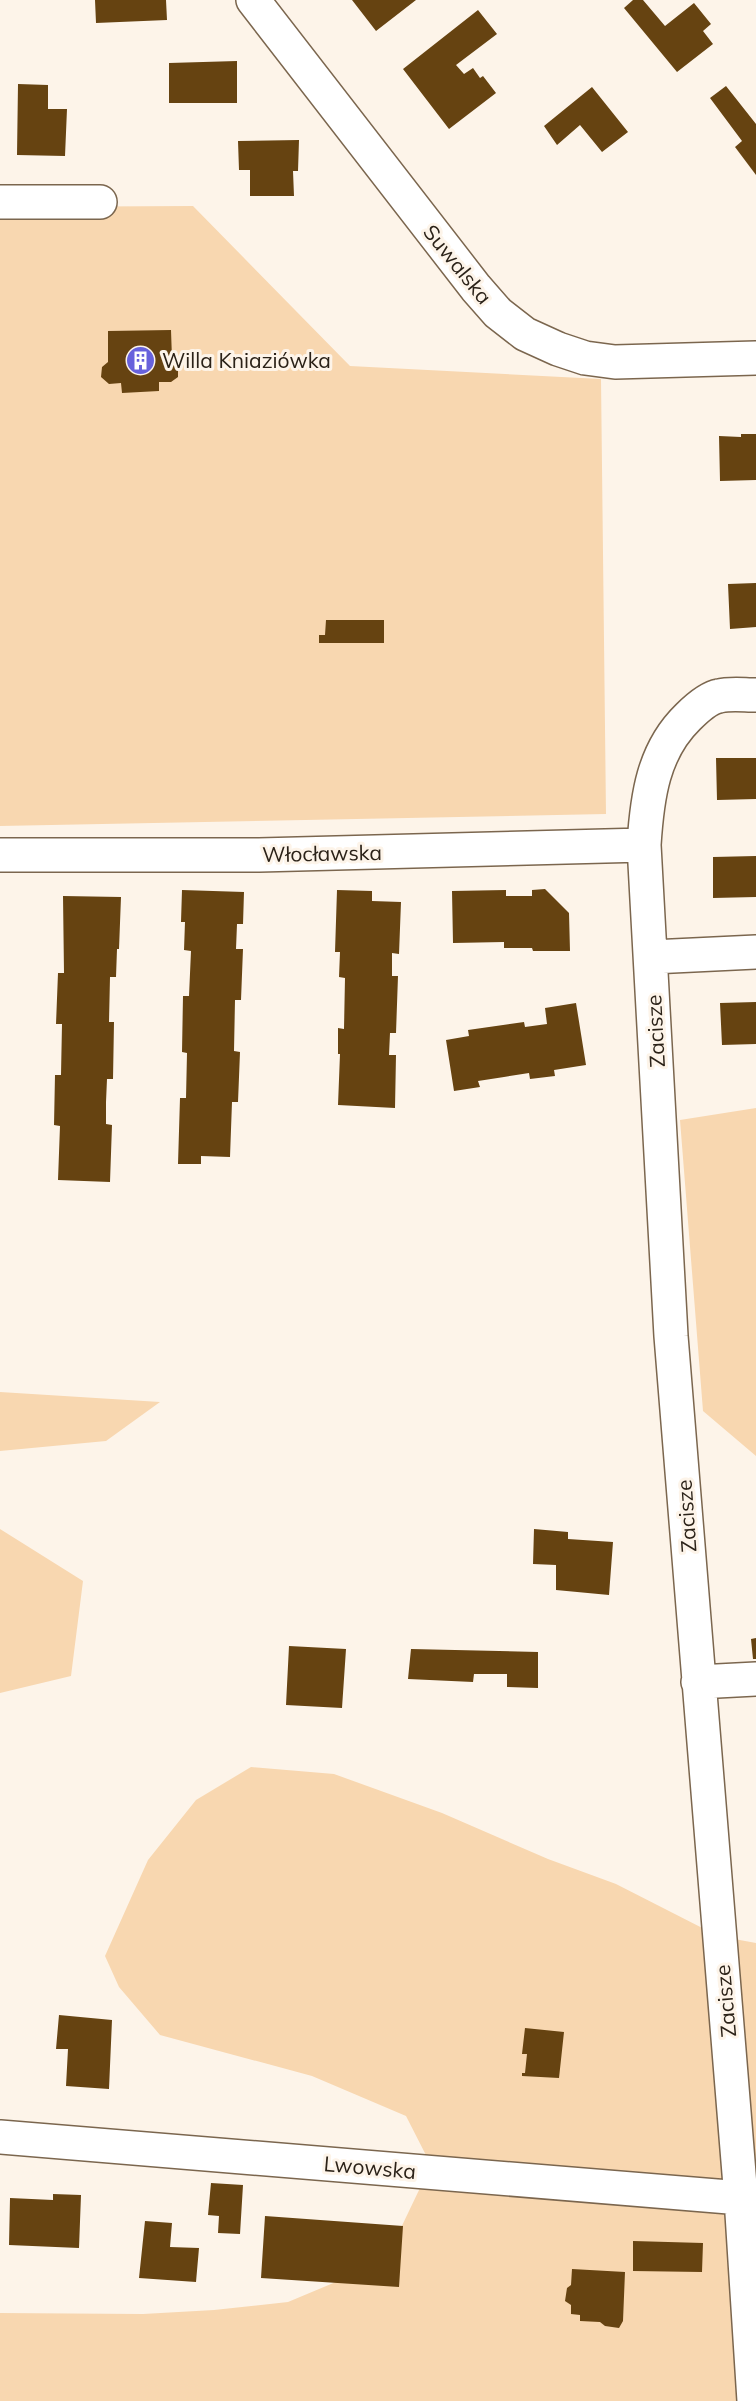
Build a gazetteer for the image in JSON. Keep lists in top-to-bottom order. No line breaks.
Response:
{"streets":{"street":["Suwalska","Włocławska","Zacisze","Lwowska"]},"crossings":[["Włocławska","Zacisze"],["Zacisze","Lwowska"]],"places":{"building":["Willa Kniaziówka"]}}
